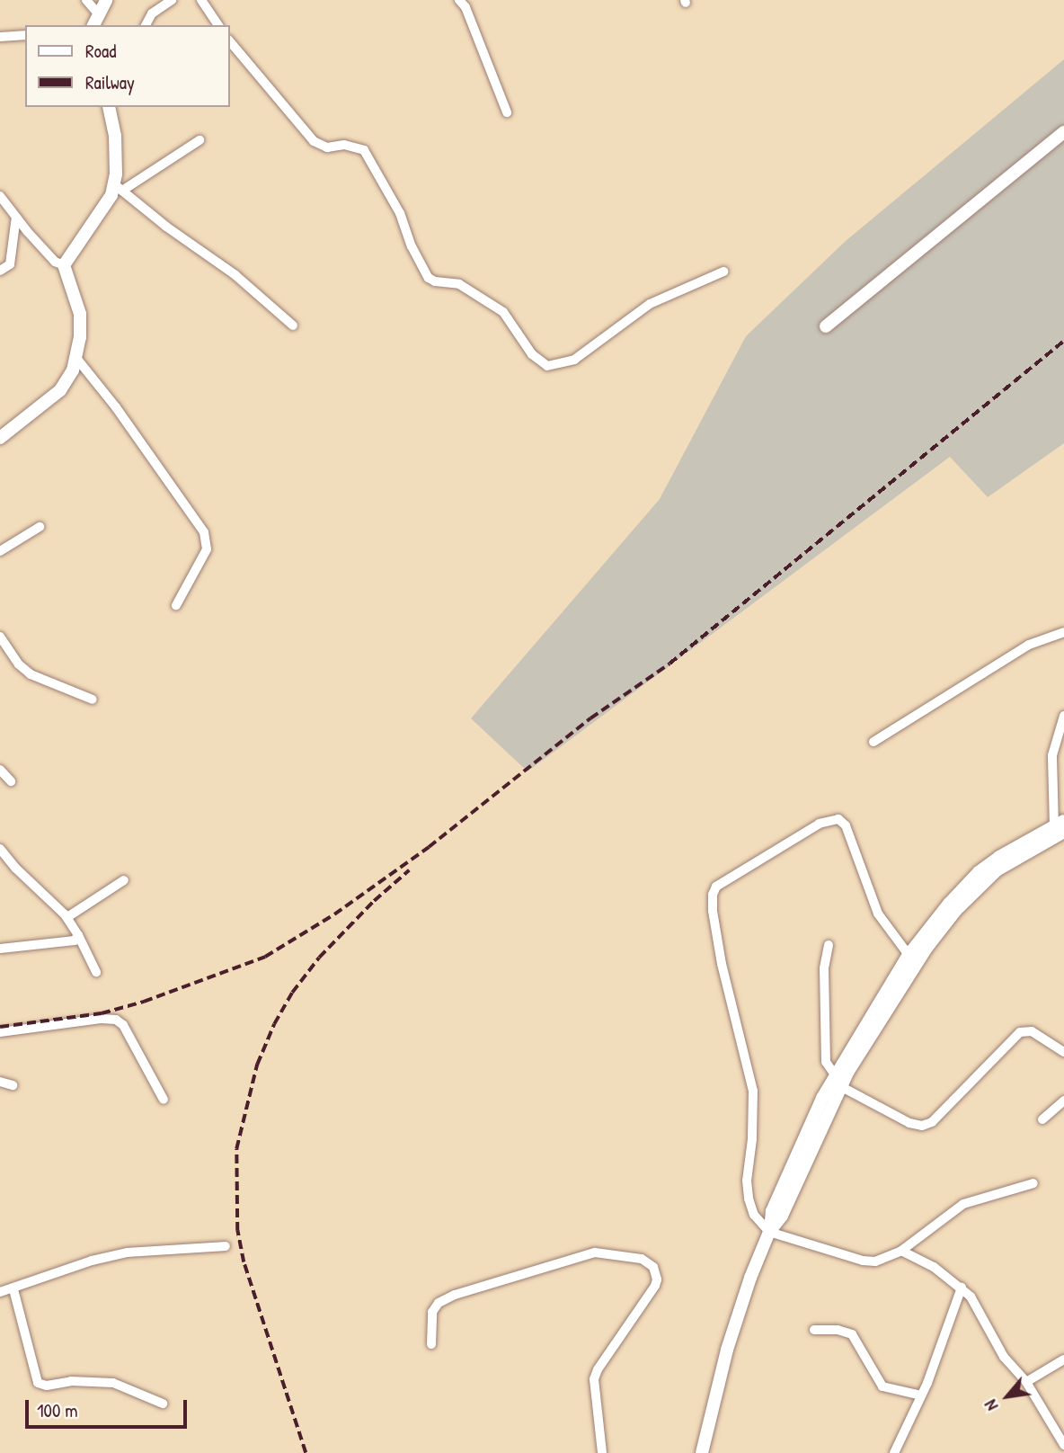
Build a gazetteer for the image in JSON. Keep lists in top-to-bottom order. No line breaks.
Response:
{"legend":["Road","Railway"],"scale_bar":"100 m","north":"bottom left"}
